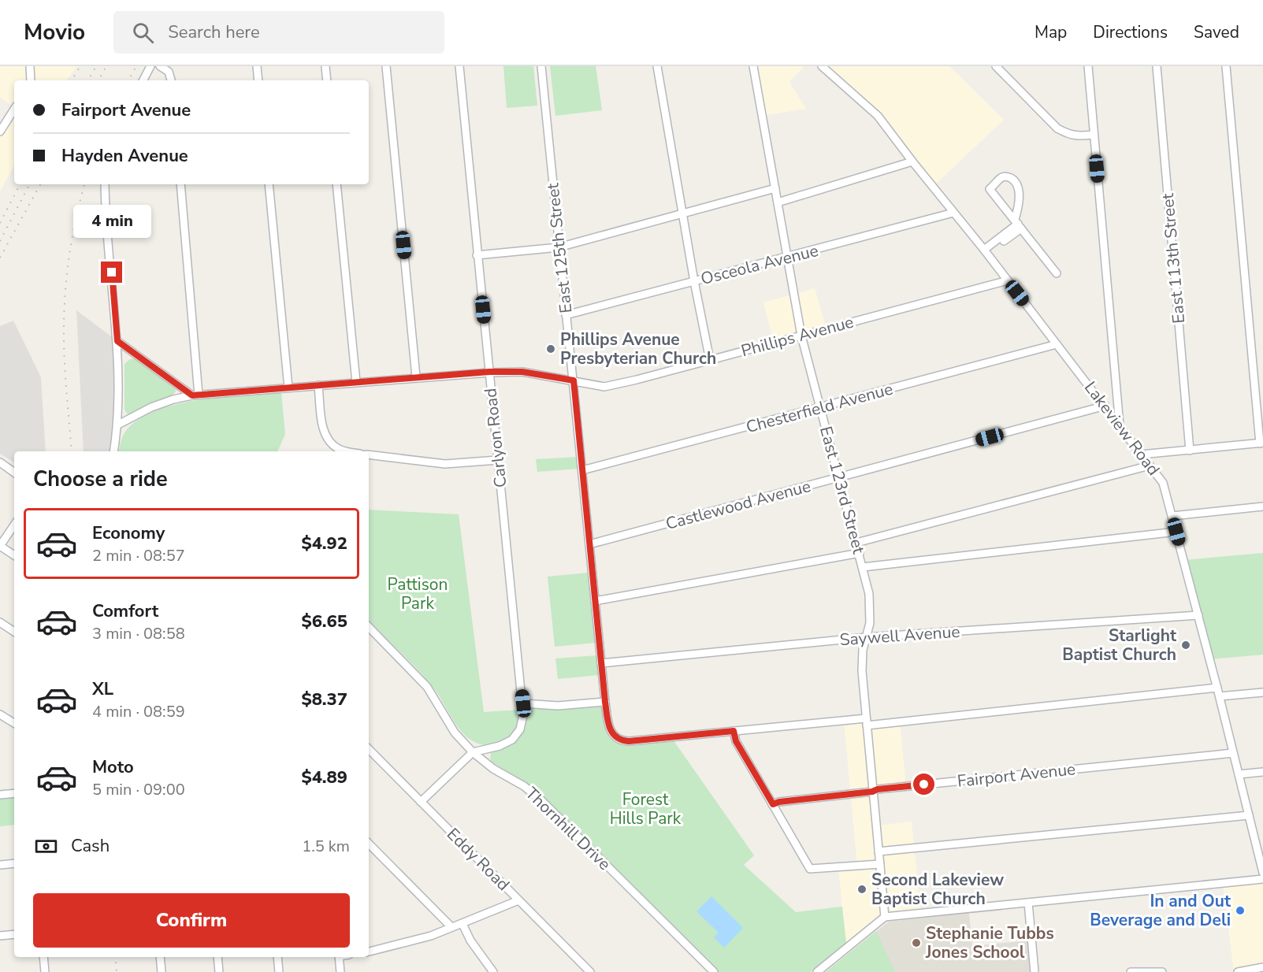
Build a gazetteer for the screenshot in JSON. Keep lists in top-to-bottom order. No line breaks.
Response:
{"streets":{"street":["East 125th Street","East 113th Street","Osceola Avenue","Phillips Avenue","Chesterfield Avenue","Lakeview Road","Carlyon Road","East 123rd Street","Castlewood Avenue","Saywell Avenue","Fairport Avenue","Thornhill Drive","Eddy Road"]},"crossings":[["East 125th Street","Osceola Avenue"],["East 125th Street","Phillips Avenue"],["East 125th Street","Chesterfield Avenue"],["East 125th Street","Castlewood Avenue"],["East 125th Street","Saywell Avenue"],["Osceola Avenue","Lakeview Road"],["Osceola Avenue","East 123rd Street"],["Phillips Avenue","Lakeview Road"],["Phillips Avenue","Carlyon Road"],["Phillips Avenue","East 123rd Street"],["Chesterfield Avenue","Lakeview Road"],["Chesterfield Avenue","East 123rd Street"],["Lakeview Road","Castlewood Avenue"],["Lakeview Road","Saywell Avenue"],["Lakeview Road","Fairport Avenue"],["Carlyon Road","Thornhill Drive"],["East 123rd Street","Castlewood Avenue"],["East 123rd Street","Saywell Avenue"],["East 123rd Street","Fairport Avenue"]],"parks":["Pattison Park","Forest Hills Park"],"places":["Phillips Avenue Presbyterian Church","Starlight Baptist Church","Second Lakeview Baptist Church","In and Out Beverage and Deli","Stephanie Tubbs Jones School"],"page":{"header":"Movio","search":"Search here","nav":["Map","Directions","Saved"],"banner":["Fairport Avenue","Hayden Avenue"],"bubble":"4 min","heading":"Choose a ride","list":[{"name":"Economy","note":"2 min · 08:57","value":"$4.92"},{"name":"Comfort","note":"3 min · 08:58","value":"$6.65"},{"name":"XL","note":"4 min · 08:59","value":"$8.37"},{"name":"Moto","note":"5 min · 09:00","value":"$4.89"}],"pay":["Cash","1.5 km"],"buttons":"Confirm"}}
